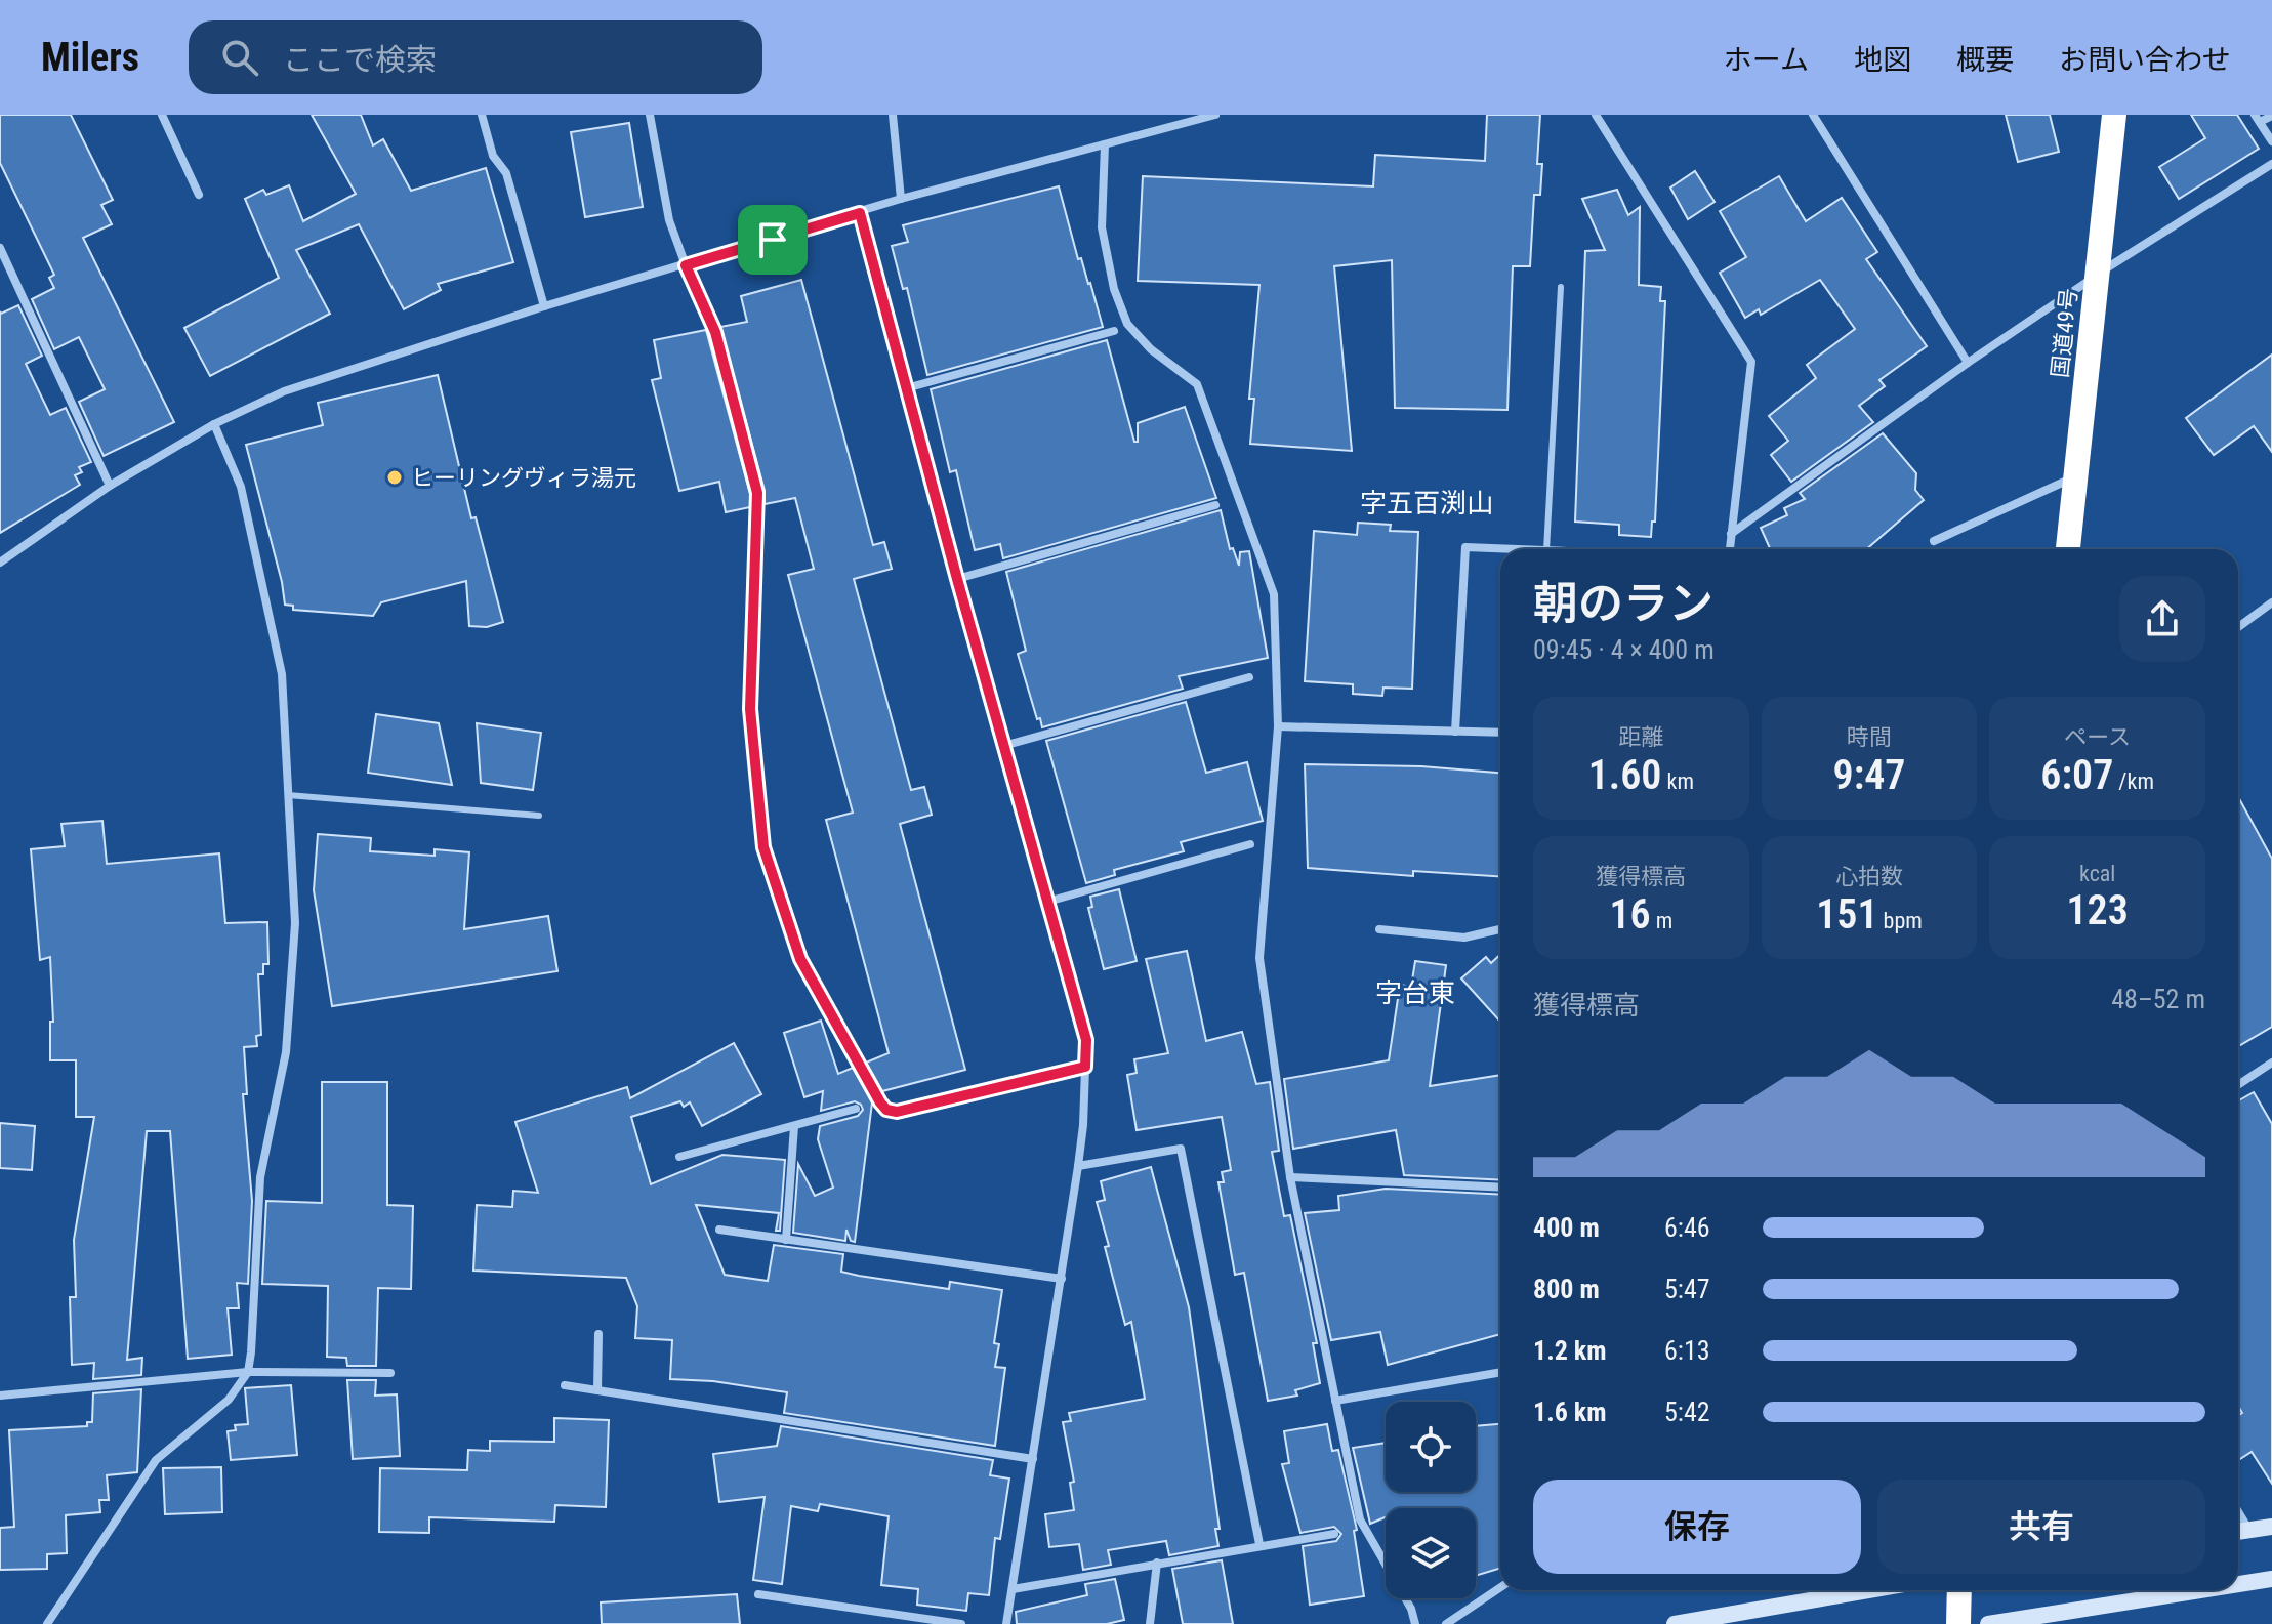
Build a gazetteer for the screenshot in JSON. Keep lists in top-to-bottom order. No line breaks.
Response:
{"streets":{"highway":["国道49号"]},"districts":["字五百渕山","字台東"],"places":["ヒーリングヴィラ湯元"],"page":{"header":"Milers","search":"ここで検索","nav":["ホーム","地図","概要","お問い合わせ"],"heading":["朝のラン","09:45 · 4 × 400 m"],"stats":[["距離","1.60 km"],["時間","9:47"],["ペース","6:07 /km"],["獲得標高","16 m"],["心拍数","151 bpm"],["kcal","123"]],"chart":["獲得標高","48–52 m"],"list":[{"name":"400 m","note":"6:46"},{"name":"800 m","note":"5:47"},{"name":"1.2 km","note":"6:13"},{"name":"1.6 km","note":"5:42"}],"buttons":["保存","共有"]}}
